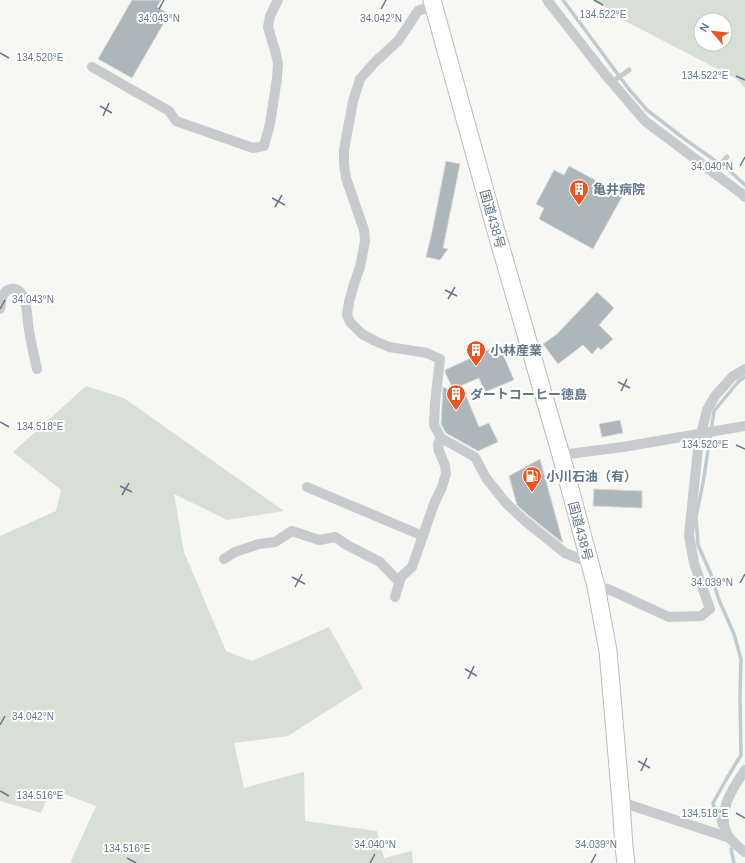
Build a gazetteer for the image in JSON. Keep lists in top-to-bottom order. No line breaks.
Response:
{"streets":{"highway":["国道438号"]},"places":{"building":["亀井病院","小林産業","ダートコーヒー徳島"],"fuel station":["小川石油（有）"]},"north":"top left","coordinates":["134.522°E","34.043°N","34.042°N","134.520°E","34.040°N","134.518°E","34.039°N","134.516°E"]}
